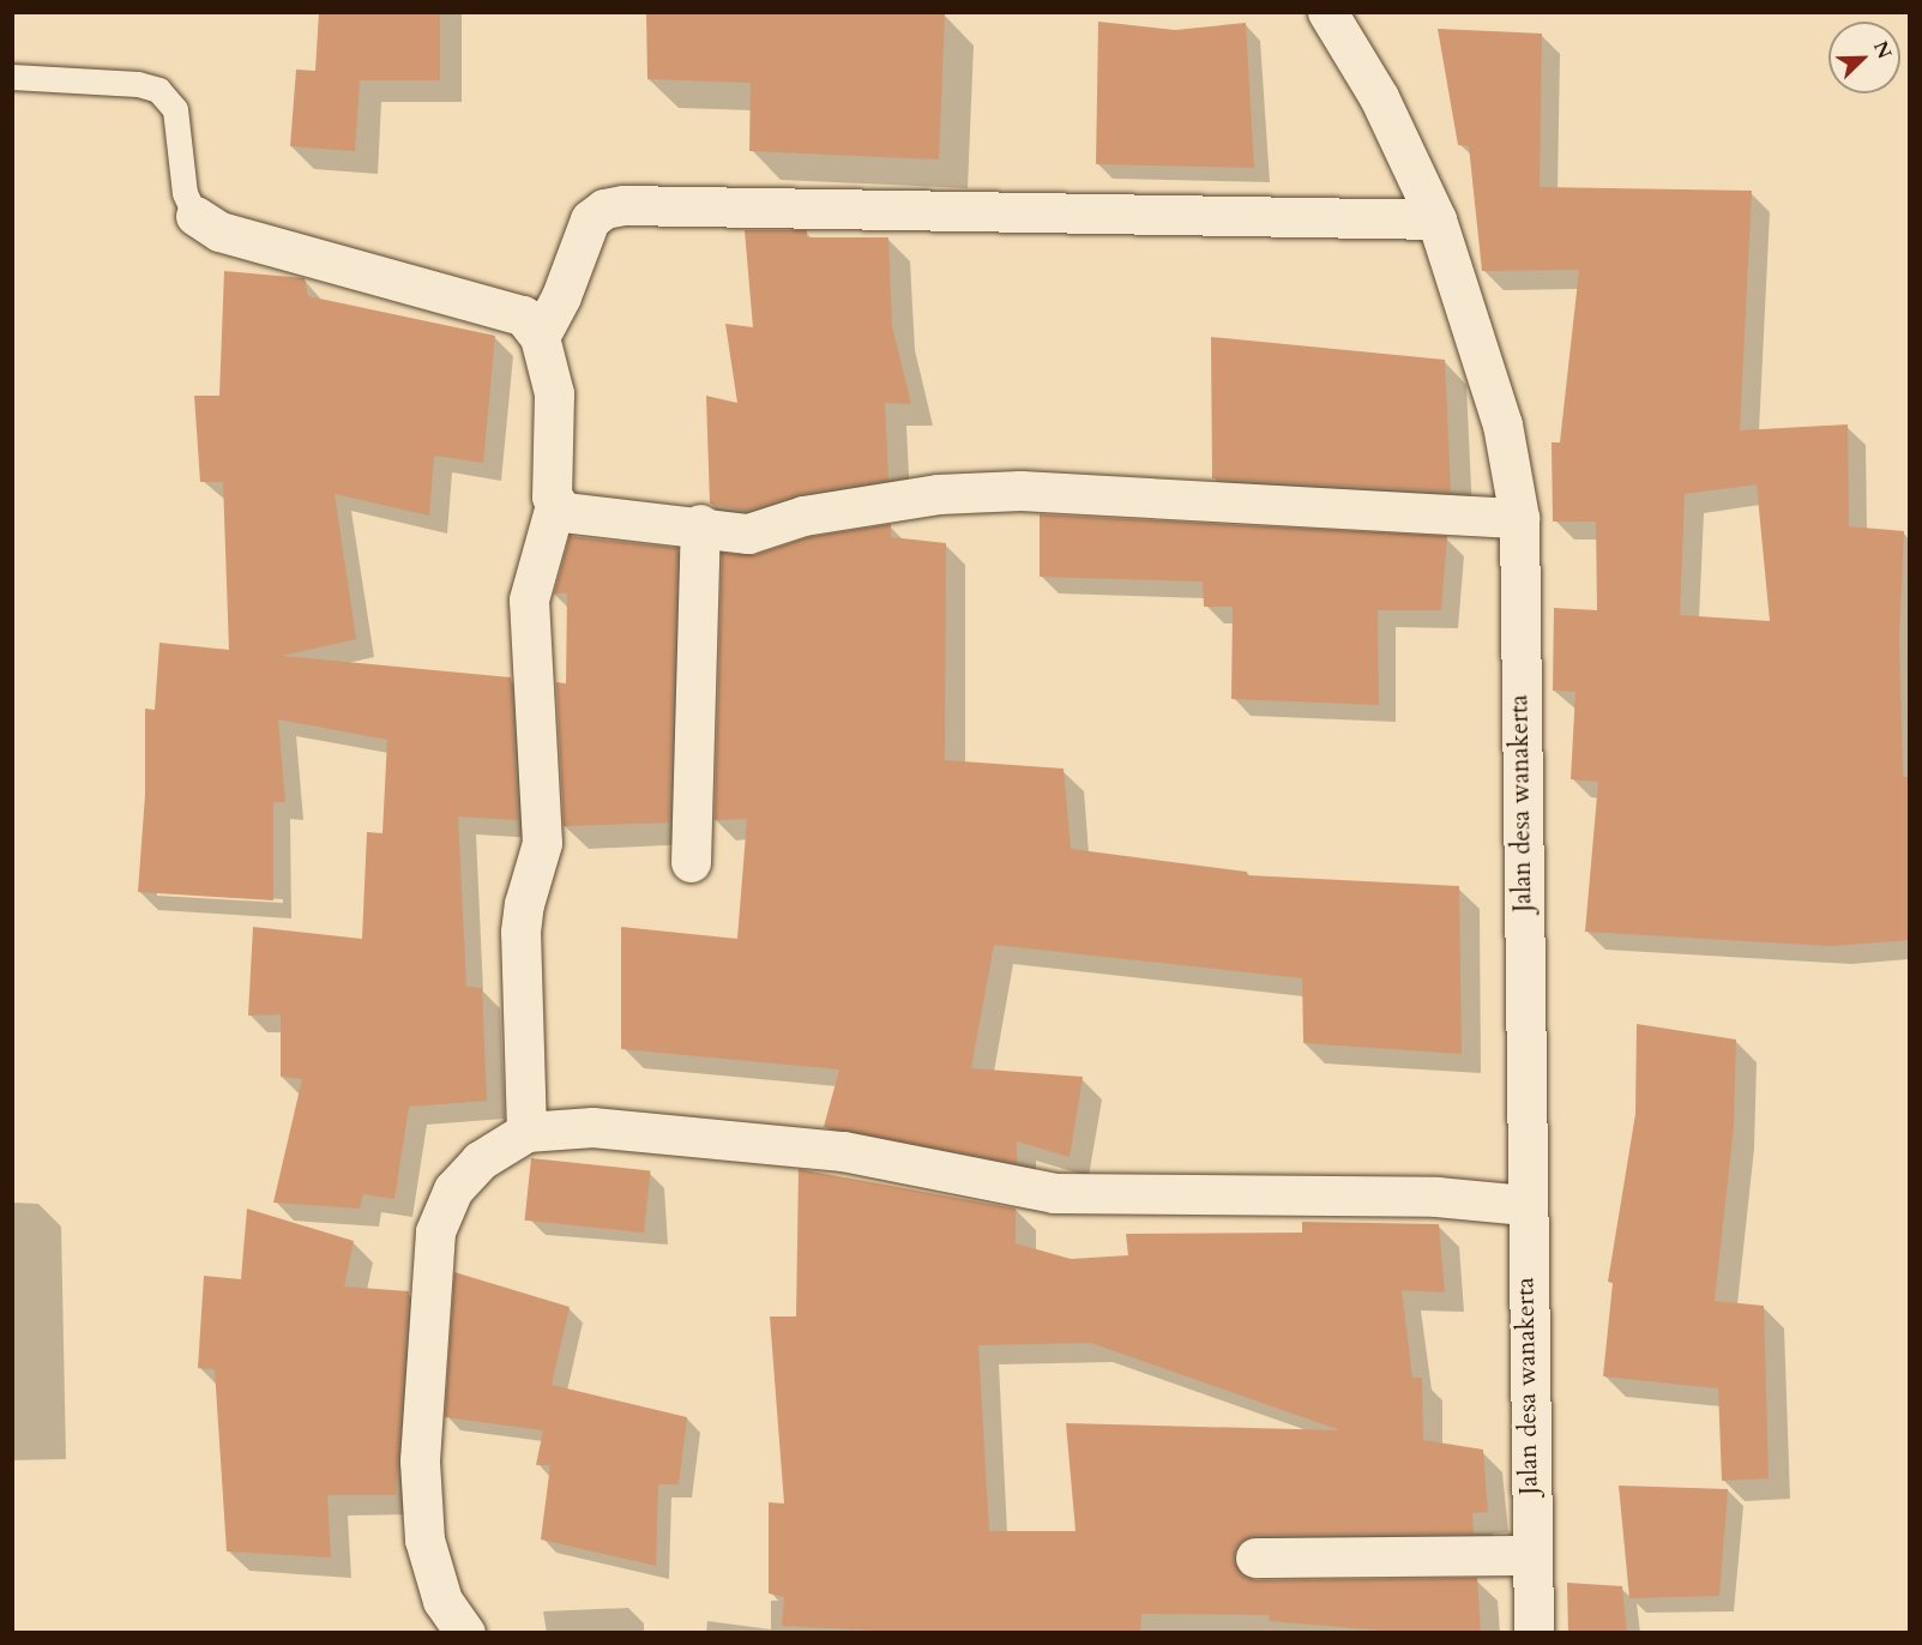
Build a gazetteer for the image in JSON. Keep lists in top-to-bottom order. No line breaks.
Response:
{"streets":{"street":["Jalan desa wanakerta"]},"north":"top right"}
